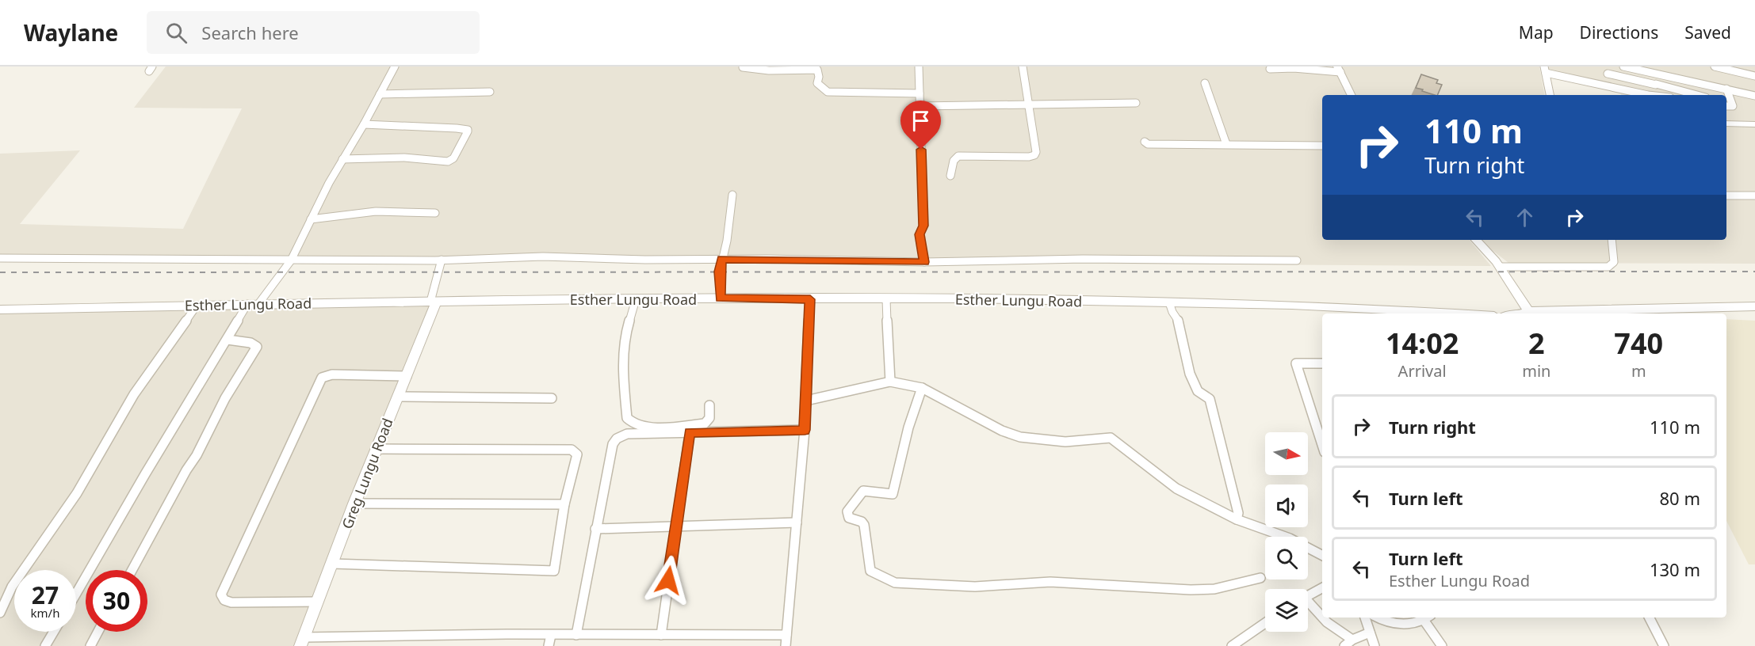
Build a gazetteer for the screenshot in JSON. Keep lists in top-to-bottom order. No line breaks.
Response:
{"streets":{"street":["Esther Lungu Road","Greg Lungu Road"]},"crossings":[["Esther Lungu Road","Greg Lungu Road"]],"north":"right","page":{"header":"Waylane","search":"Search here","nav":["Map","Directions","Saved"],"turn":["110 m","Turn right"],"eta":["14:02","Arrival","2","min","740","m"],"list":[{"name":"Turn right","value":"110 m"},{"name":"Turn left","value":"80 m"},{"name":"Turn left","note":"Esther Lungu Road","value":"130 m"}],"speed":"27 km/h","limit":"30"}}
